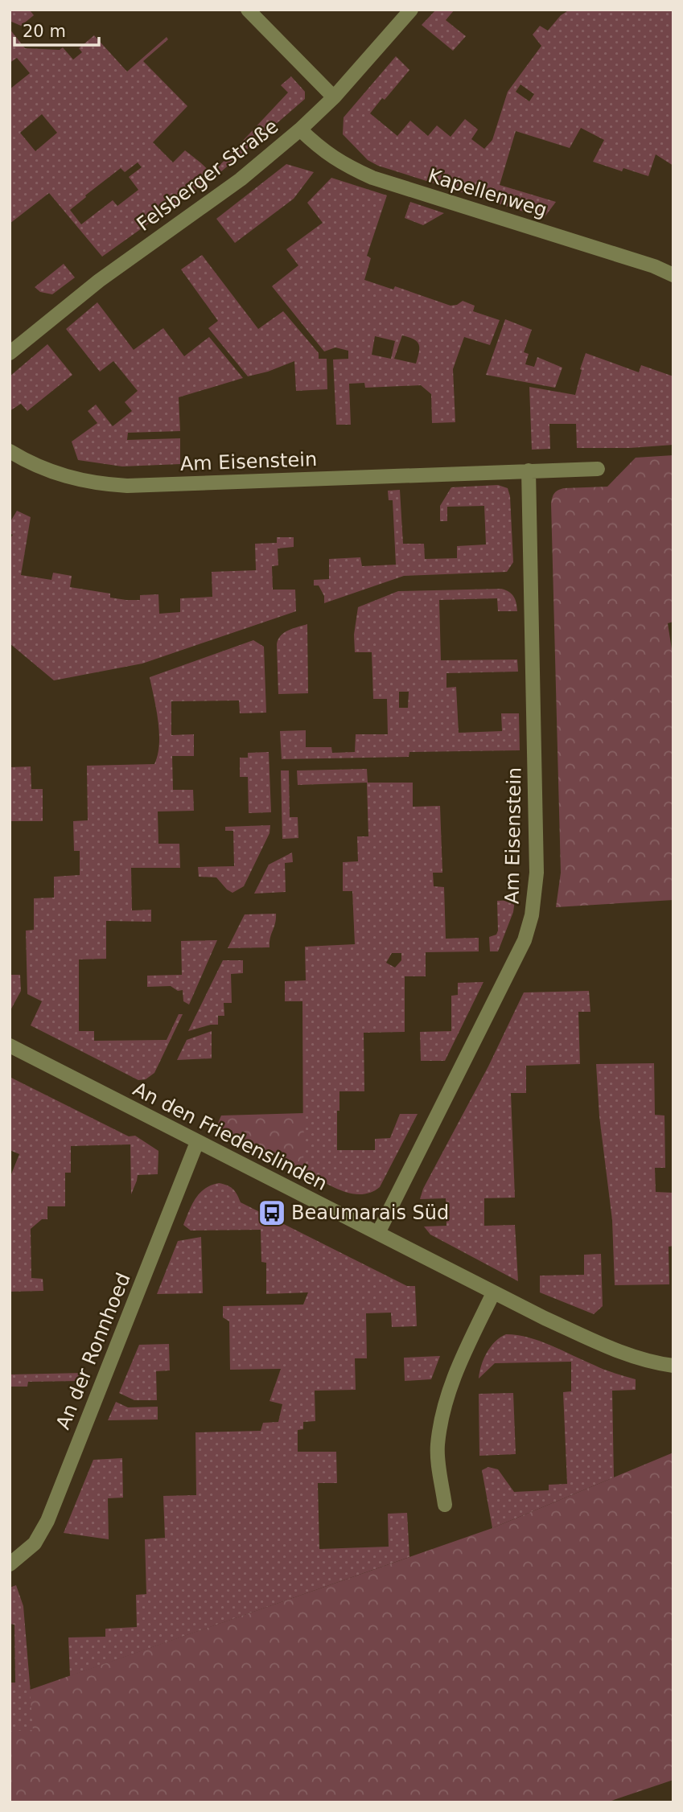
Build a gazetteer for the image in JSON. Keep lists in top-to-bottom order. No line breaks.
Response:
{"streets":{"street":["Felsberger Straße","Kapellenweg","Am Eisenstein","An den Friedenslinden","An der Ronnhoed"]},"crossings":[["Felsberger Straße","Kapellenweg"],["Am Eisenstein","An den Friedenslinden"],["An den Friedenslinden","An der Ronnhoed"]],"places":{"bus stop":["Beaumarais Süd"]},"scale_bar":"20 m"}
